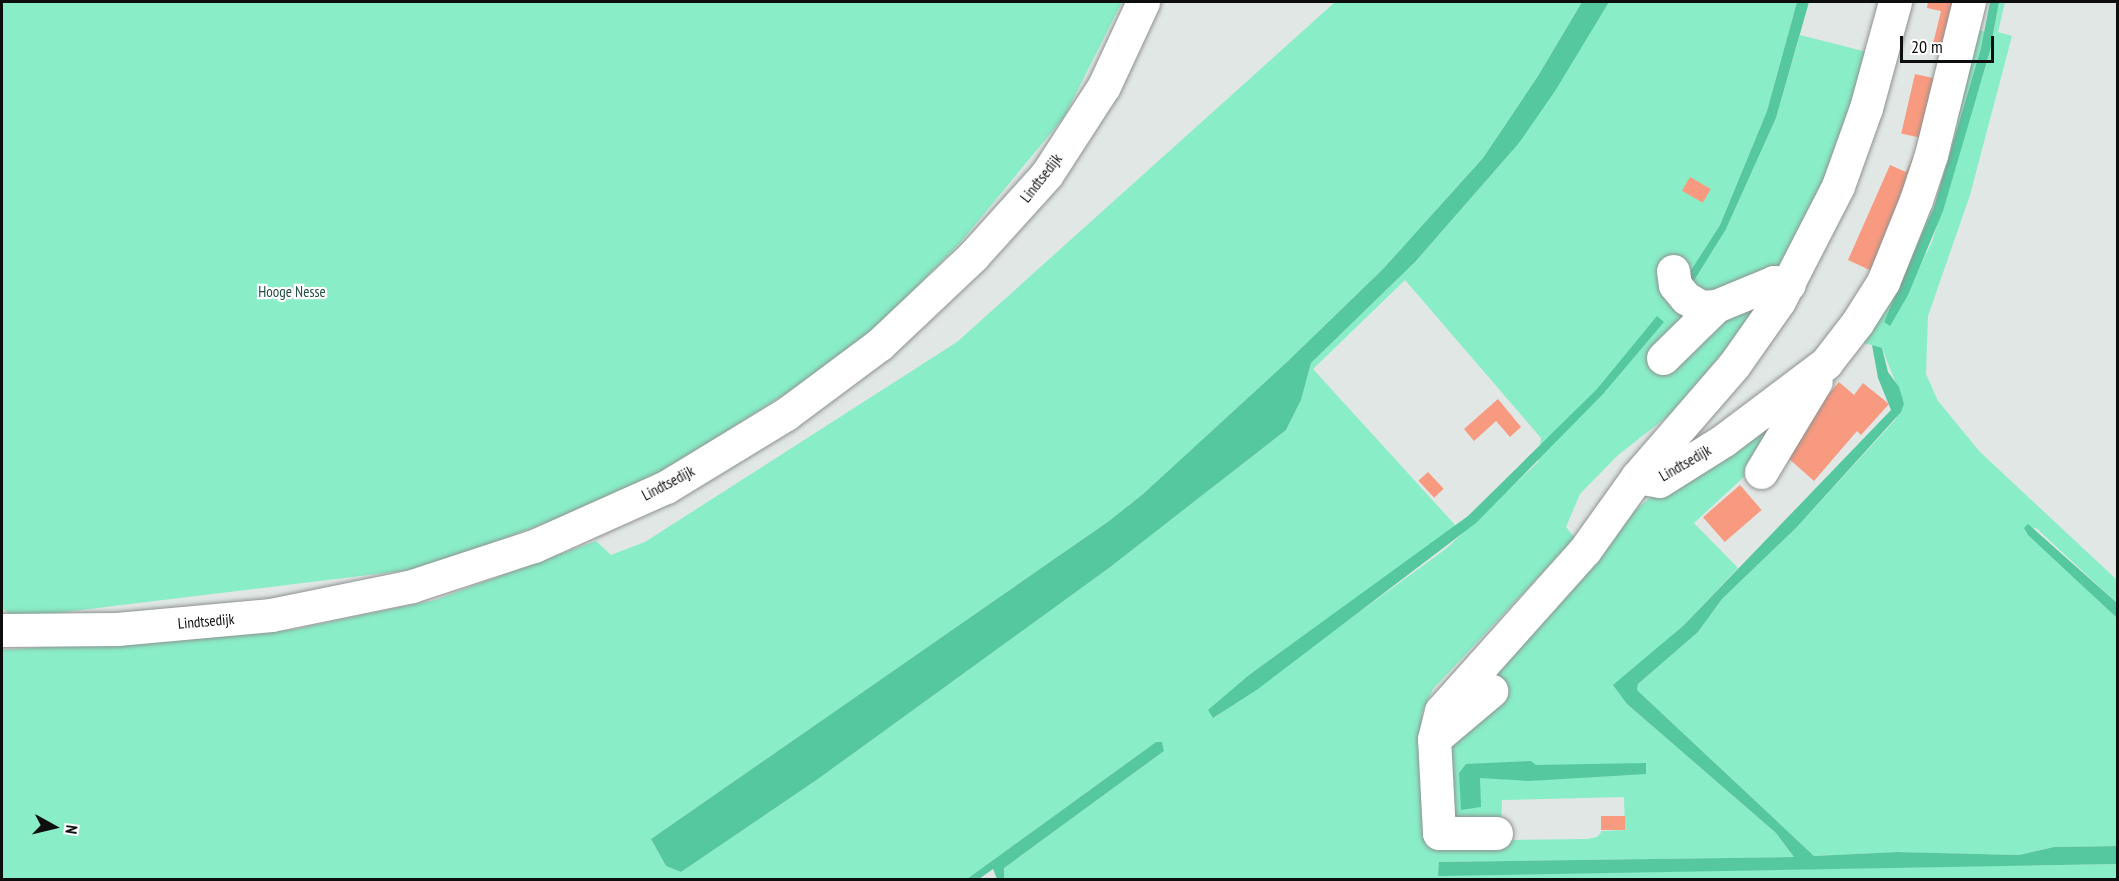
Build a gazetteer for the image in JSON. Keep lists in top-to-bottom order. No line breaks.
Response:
{"streets":{"street":["Lindtsedijk"]},"parks":["Hooge Nesse"],"scale_bar":"20 m","north":"right"}
